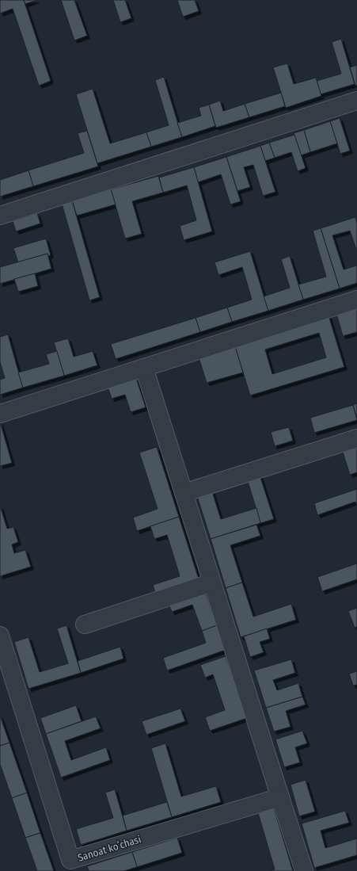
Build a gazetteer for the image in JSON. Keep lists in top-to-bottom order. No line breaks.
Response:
{"streets":{"street":["Sanoat koʻchasi"]}}
